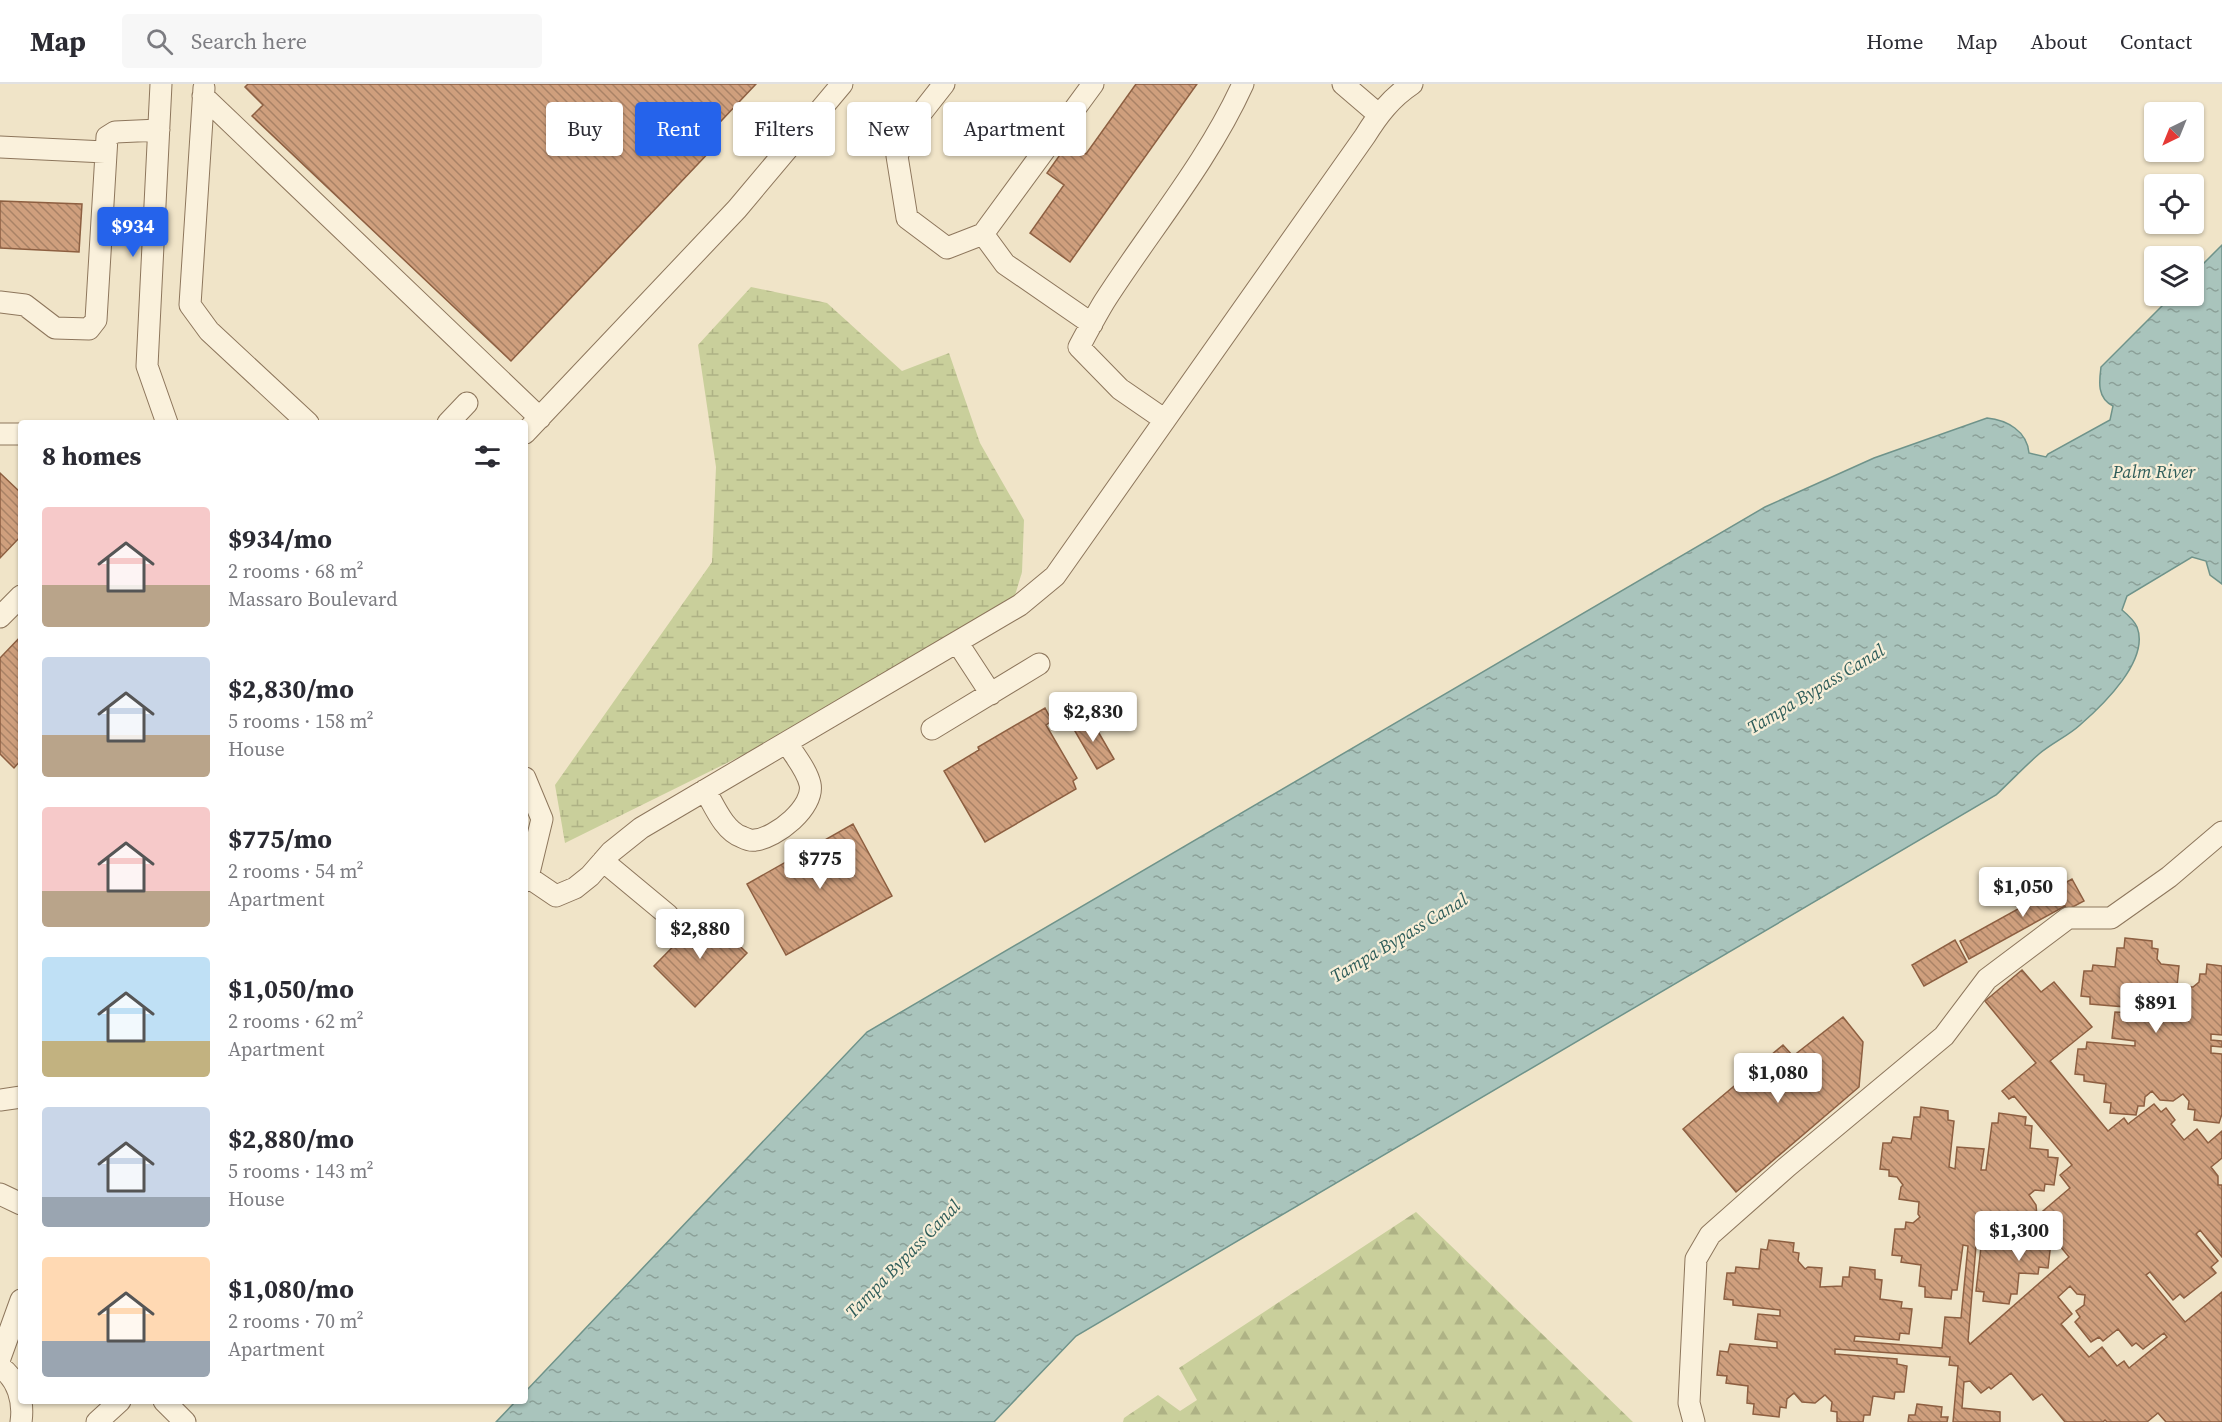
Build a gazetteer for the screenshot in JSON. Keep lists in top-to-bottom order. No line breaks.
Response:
{"water":["Palm River","Tampa Bypass Canal"],"north":"bottom left","page":{"header":"Map","search":"Search here","nav":["Home","Map","About","Contact"],"chip":["Buy","Rent","Filters","New","Apartment"],"price":["$934","$2,830","$775","$1,050","$2,880","$891","$1,080","$1,300"],"heading":"8 homes","list":[{"name":"$934/mo","note":"2 rooms · 68 m² · Massaro Boulevard"},{"name":"$2,830/mo","note":"5 rooms · 158 m² · House"},{"name":"$775/mo","note":"2 rooms · 54 m² · Apartment"},{"name":"$1,050/mo","note":"2 rooms · 62 m² · Apartment"},{"name":"$2,880/mo","note":"5 rooms · 143 m² · House"},{"name":"$1,080/mo","note":"2 rooms · 70 m² · Apartment"}]}}
